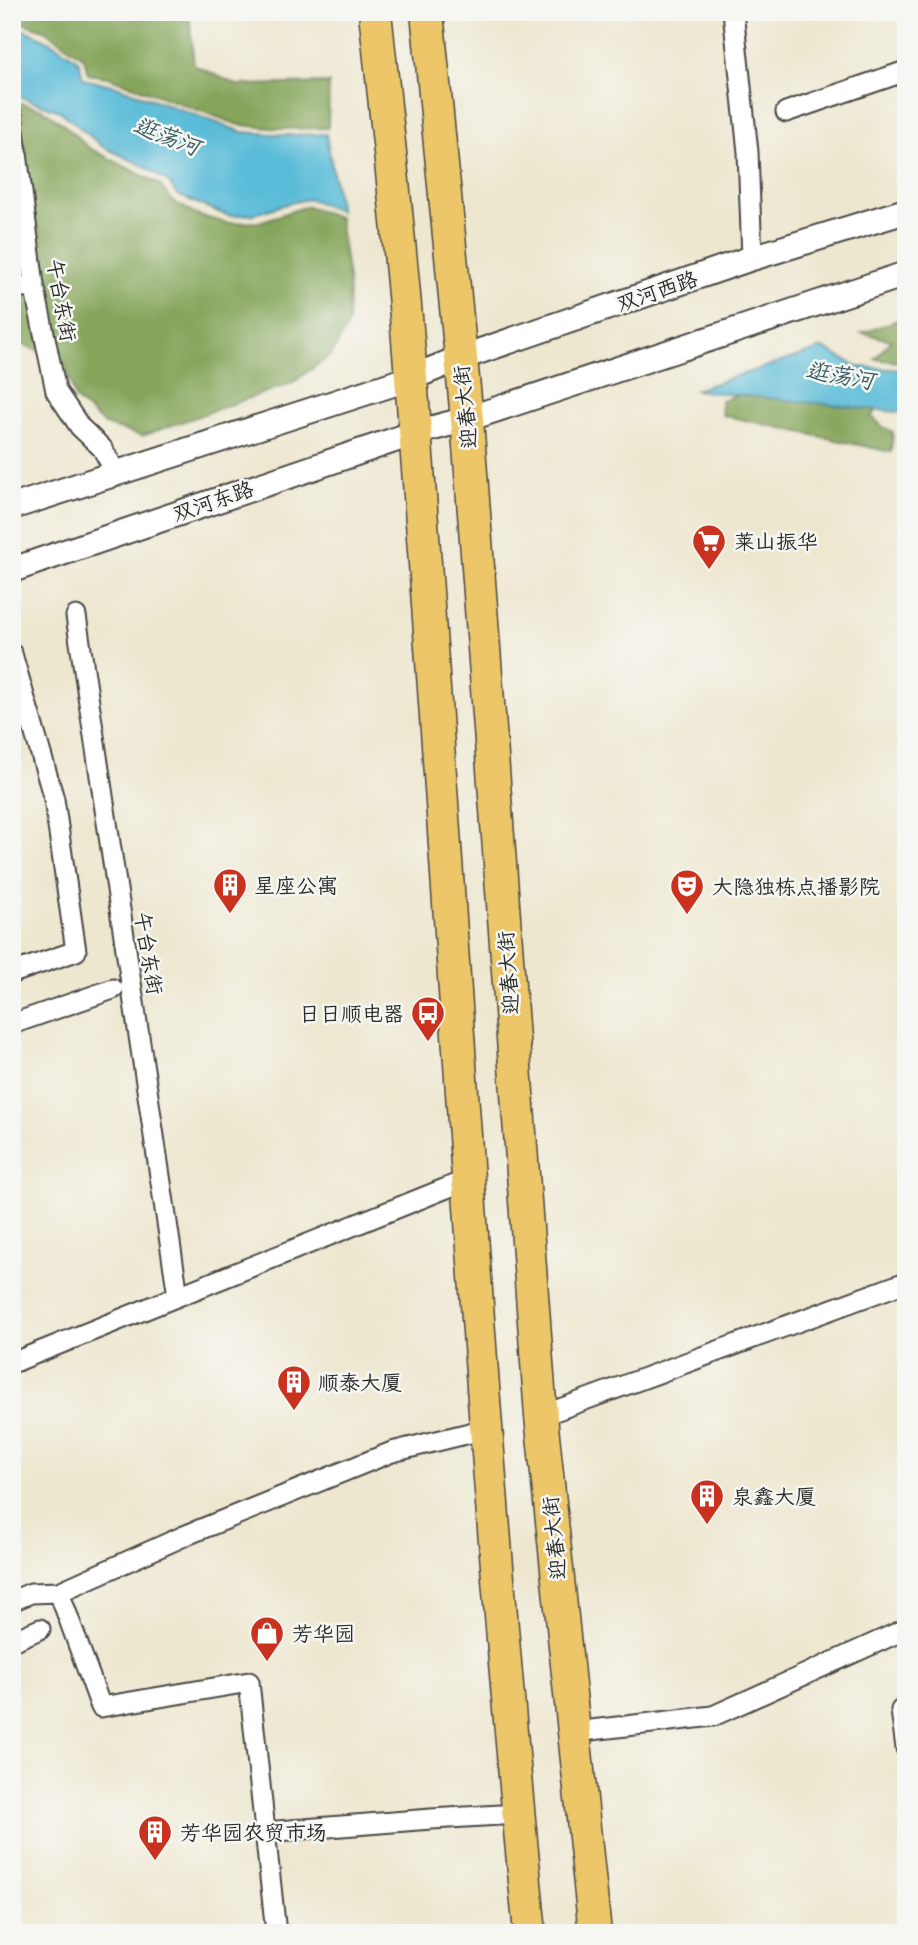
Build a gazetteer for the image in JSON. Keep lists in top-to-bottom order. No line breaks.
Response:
{"streets":{"main road":["迎春大街"],"street":["双河西路","午台东街","双河东路"]},"crossings":[["双河西路","迎春大街"]],"water":["逛荡河"],"places":{"supermarket":["莱山振华"],"building":["星座公寓","顺泰大厦","泉鑫大厦","芳华园农贸市场"],"theatre":["大隐独栋点播影院"],"bus stop":["日日顺电器"],"shop":["芳华园"]}}
